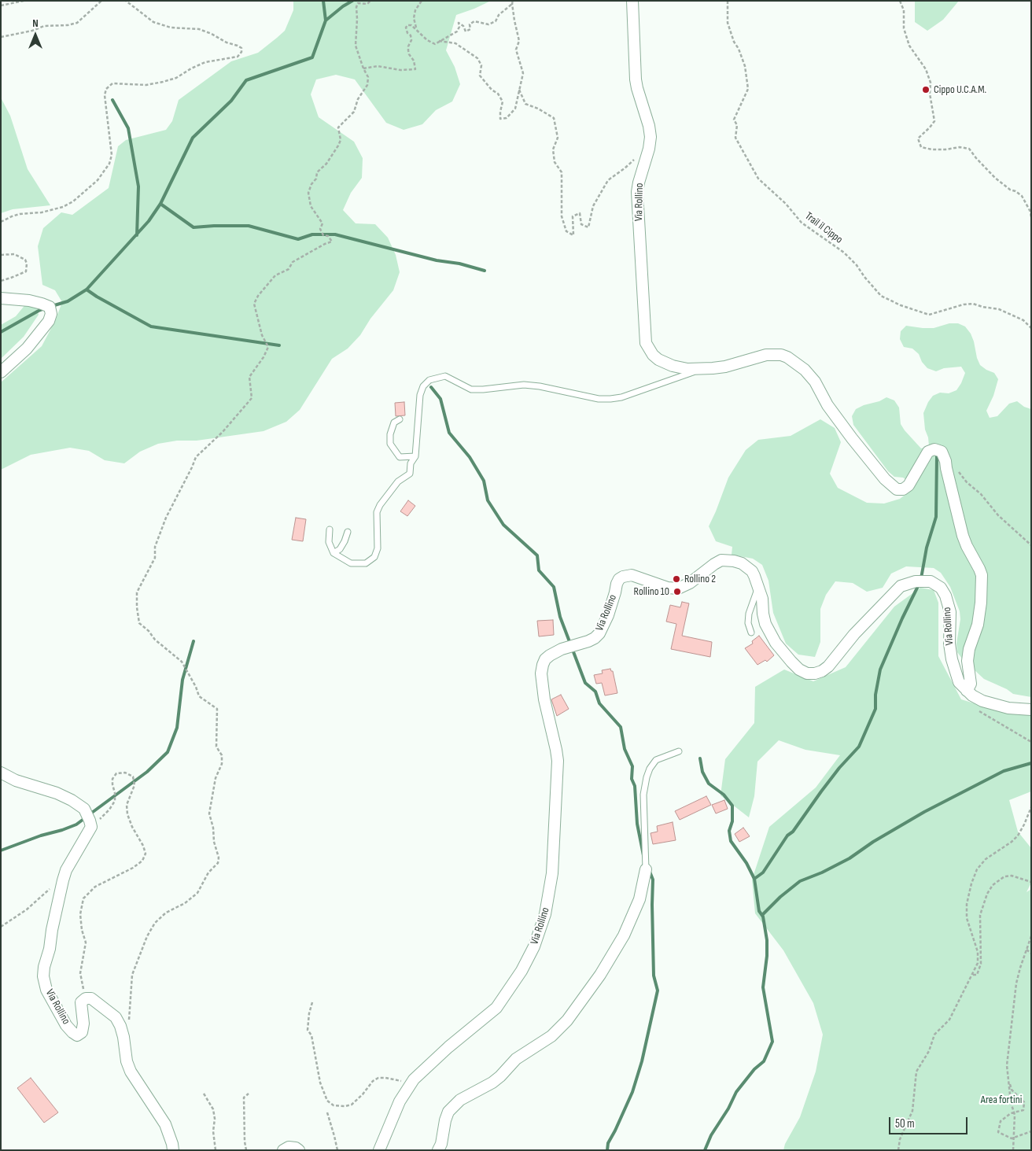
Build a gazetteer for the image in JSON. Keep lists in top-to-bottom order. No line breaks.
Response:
{"streets":{"street":["Via Rollino"],"path":["Trail il Cippo"]},"parks":["Area fortini"],"places":["Cippo U.C.A.M.","Rollino 2","Rollino 10"],"scale_bar":"50 m","north":"top"}
